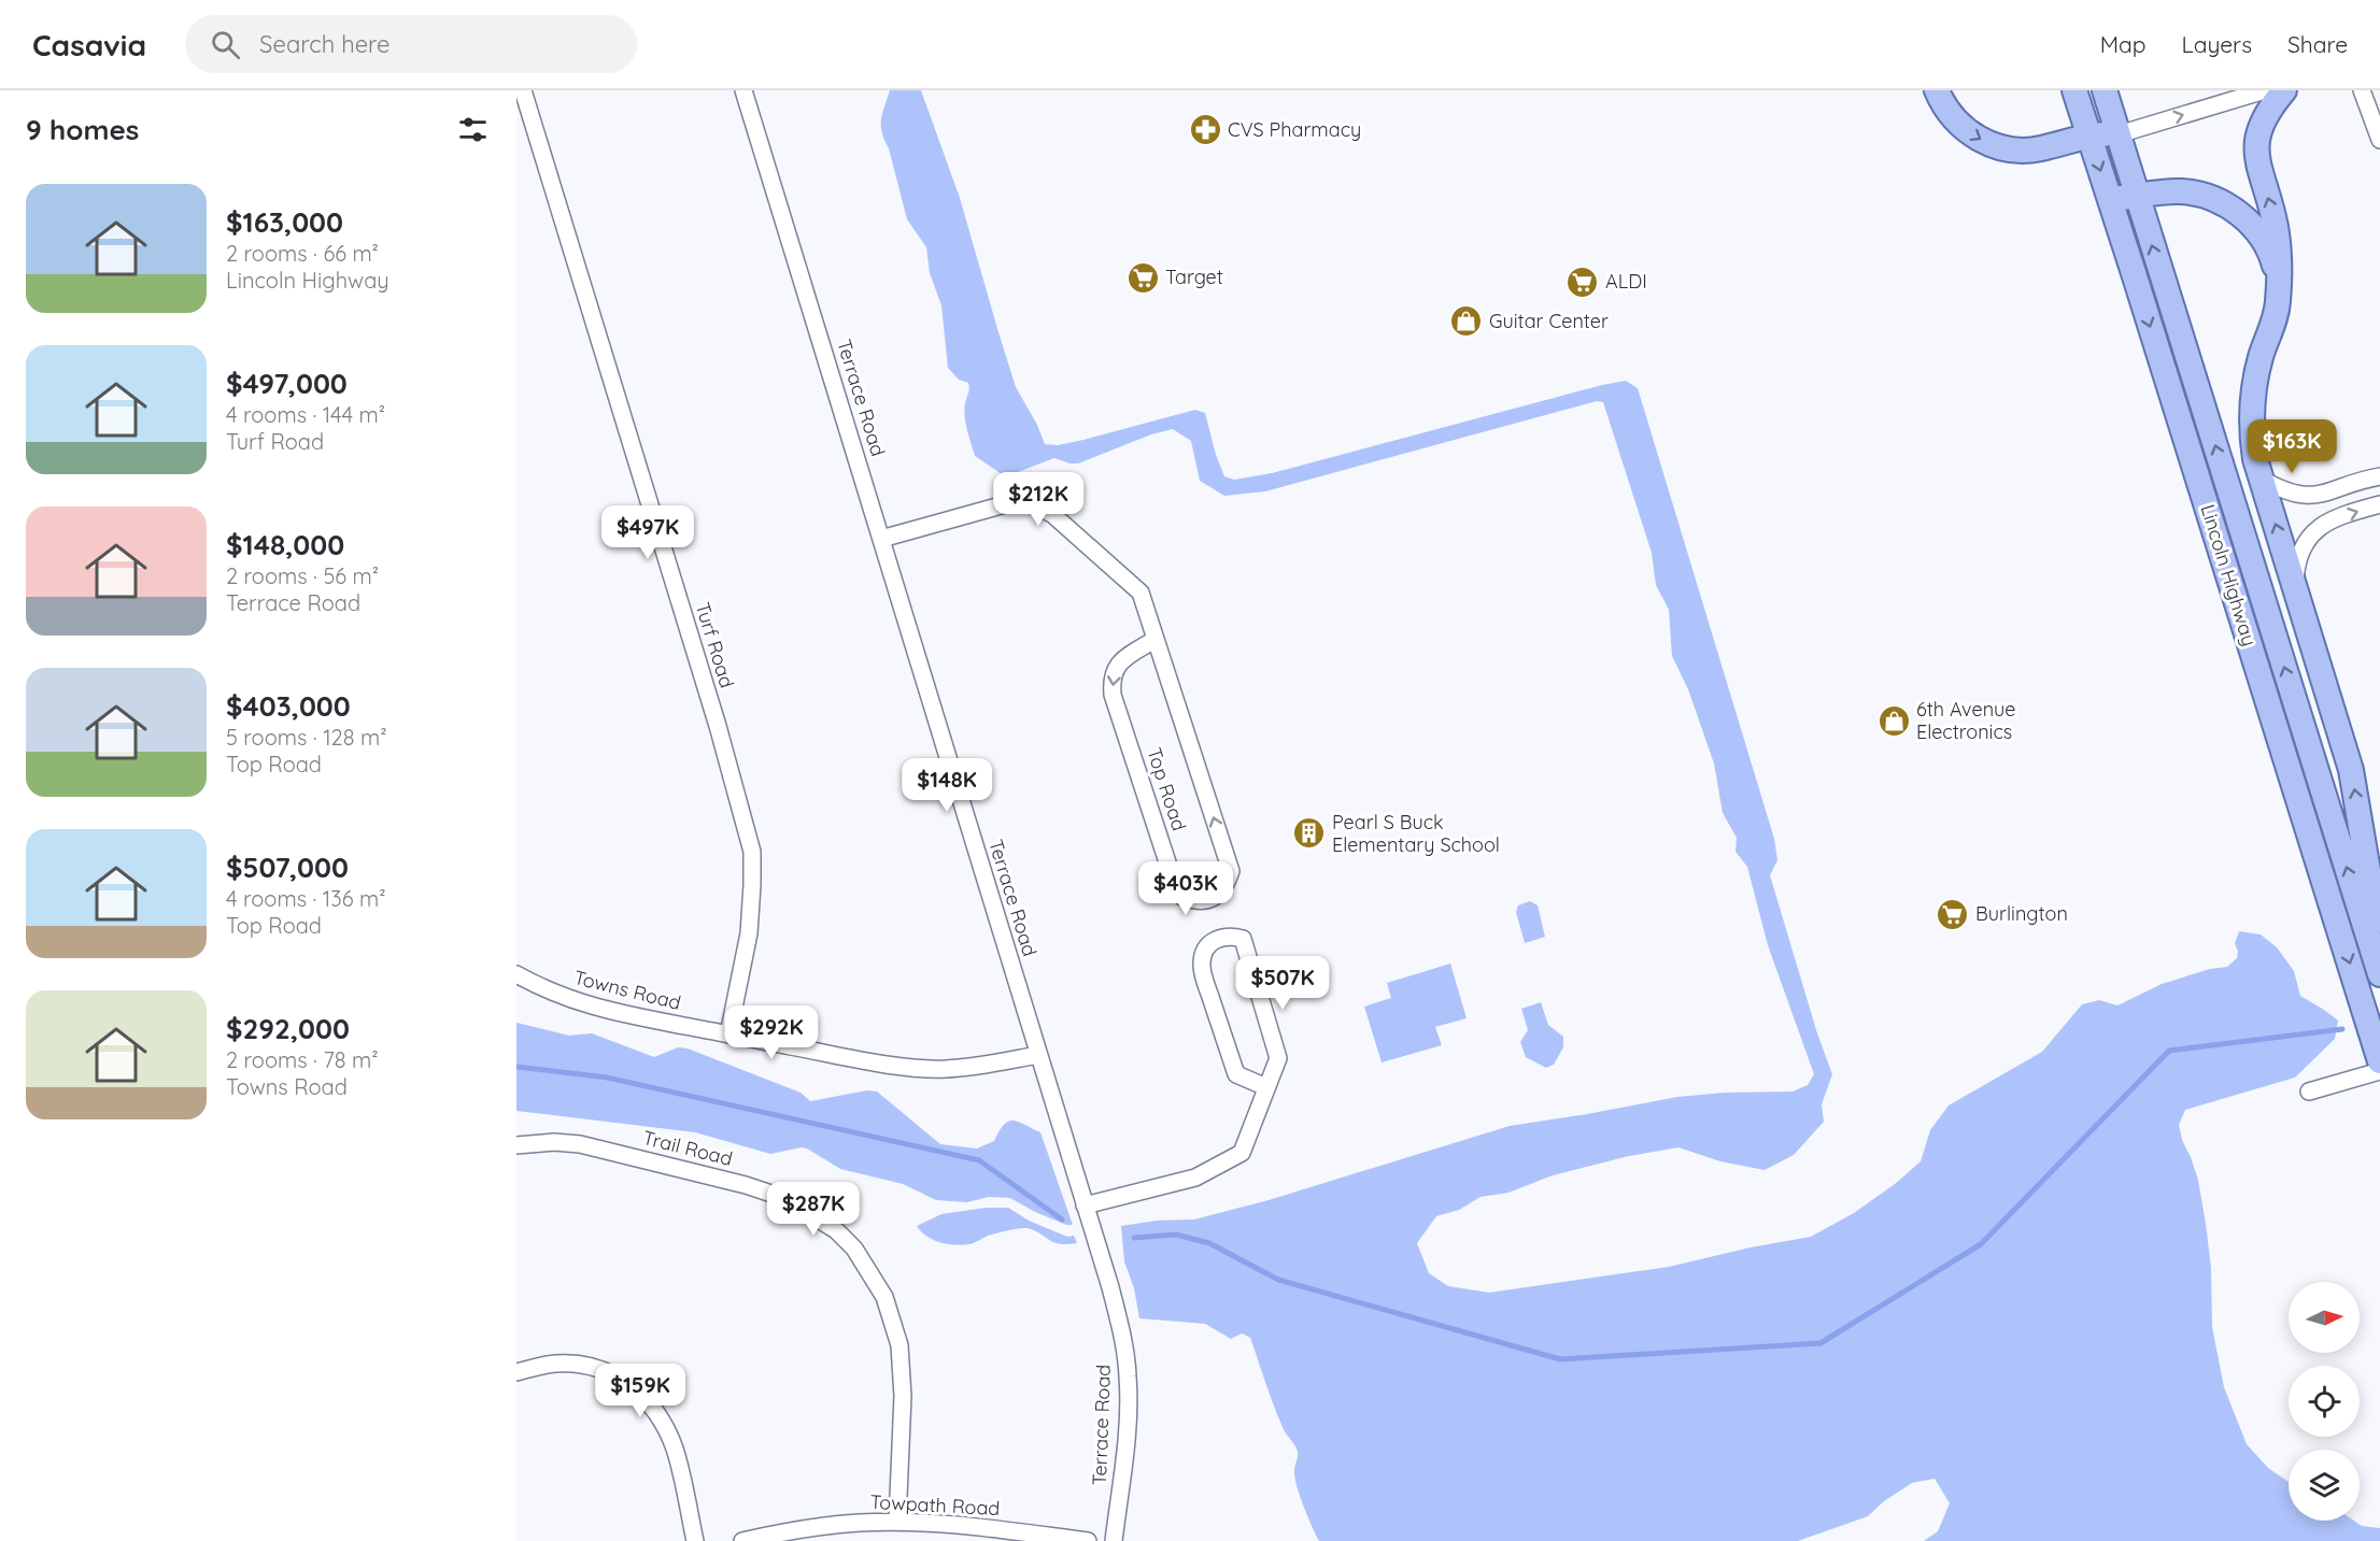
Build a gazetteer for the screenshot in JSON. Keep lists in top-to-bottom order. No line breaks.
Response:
{"streets":{"main road":["Lincoln Highway"],"street":["Terrace Road","Turf Road","Top Road","Towns Road","Trail Road","Towpath Road"]},"crossings":[["Terrace Road","Top Road"],["Terrace Road","Towns Road"],["Turf Road","Towns Road"],["Trail Road","Towpath Road"]],"places":{"pharmacy":["CVS Pharmacy"],"supermarket":["Target","ALDI","Burlington"],"shop":["Guitar Center","6th Avenue Electronics"],"building":["Pearl S Buck Elementary School"]},"north":"right","page":{"header":"Casavia","search":"Search here","nav":["Map","Layers","Share"],"heading":"9 homes","list":[{"name":"$163,000","note":"2 rooms · 66 m² · Lincoln Highway"},{"name":"$497,000","note":"4 rooms · 144 m² · Turf Road"},{"name":"$148,000","note":"2 rooms · 56 m² · Terrace Road"},{"name":"$403,000","note":"5 rooms · 128 m² · Top Road"},{"name":"$507,000","note":"4 rooms · 136 m² · Top Road"},{"name":"$292,000","note":"2 rooms · 78 m² · Towns Road"}],"price":["$163K","$212K","$497K","$148K","$403K","$507K","$292K","$287K","$159K"]}}
